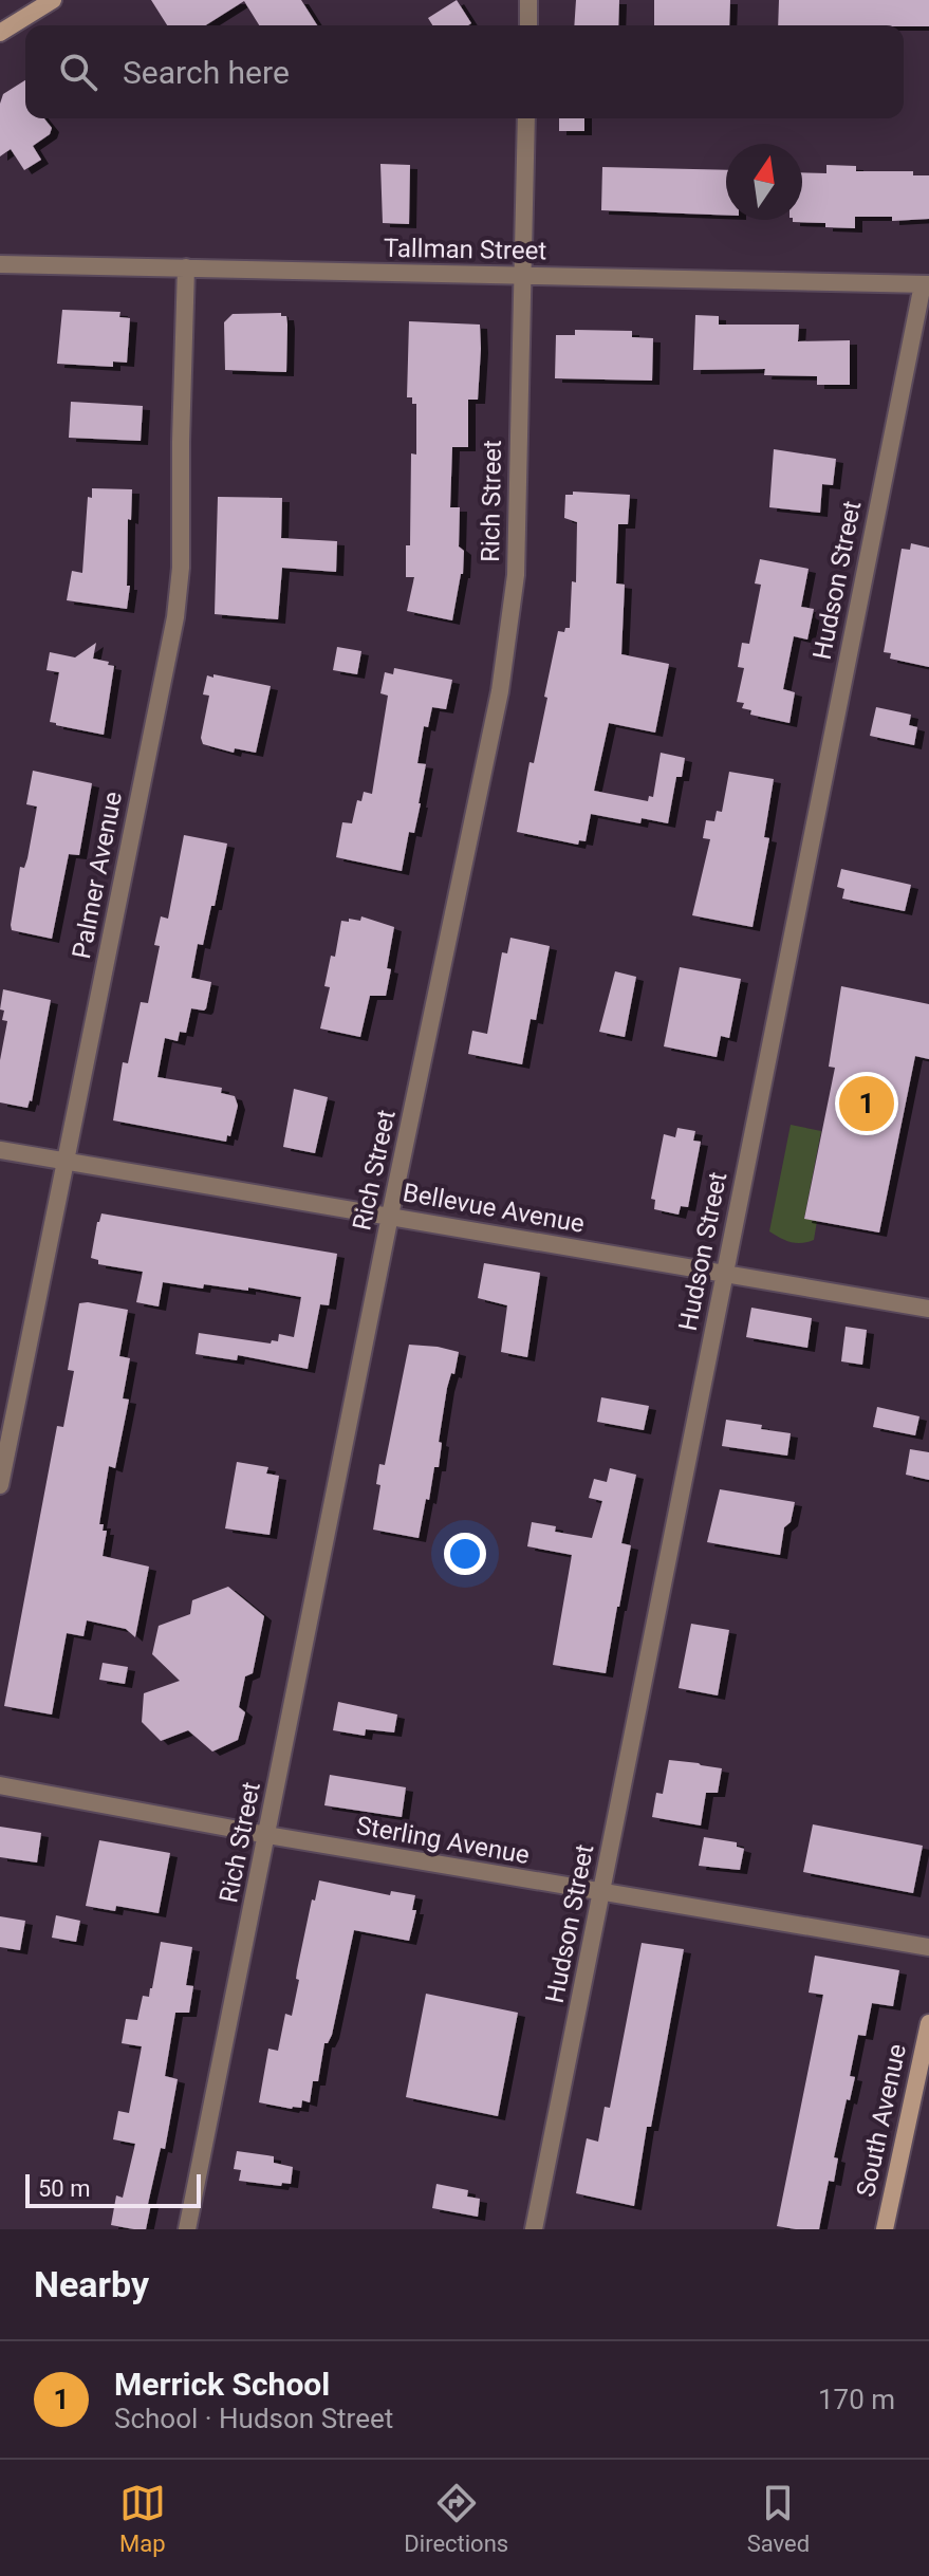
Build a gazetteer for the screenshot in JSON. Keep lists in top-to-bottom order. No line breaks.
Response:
{"streets":{"main road":["South Avenue"],"street":["Tallman Street","Rich Street","Hudson Street","Palmer Avenue","Bellevue Avenue","Sterling Avenue"]},"crossings":[["Tallman Street","Rich Street"],["Tallman Street","Hudson Street"],["Tallman Street","Palmer Avenue"],["Rich Street","Bellevue Avenue"],["Rich Street","Sterling Avenue"],["Hudson Street","Bellevue Avenue"],["Hudson Street","Sterling Avenue"],["Palmer Avenue","Bellevue Avenue"]],"scale_bar":"50 m","north":"top","page":{"search":"Search here","pins":"1","scale":"50 m","heading":"Nearby","list":[{"mark":"1","name":"Merrick School","note":"School · Hudson Street","value":"170 m"}],"nav":["Map","Directions","Saved"]}}
